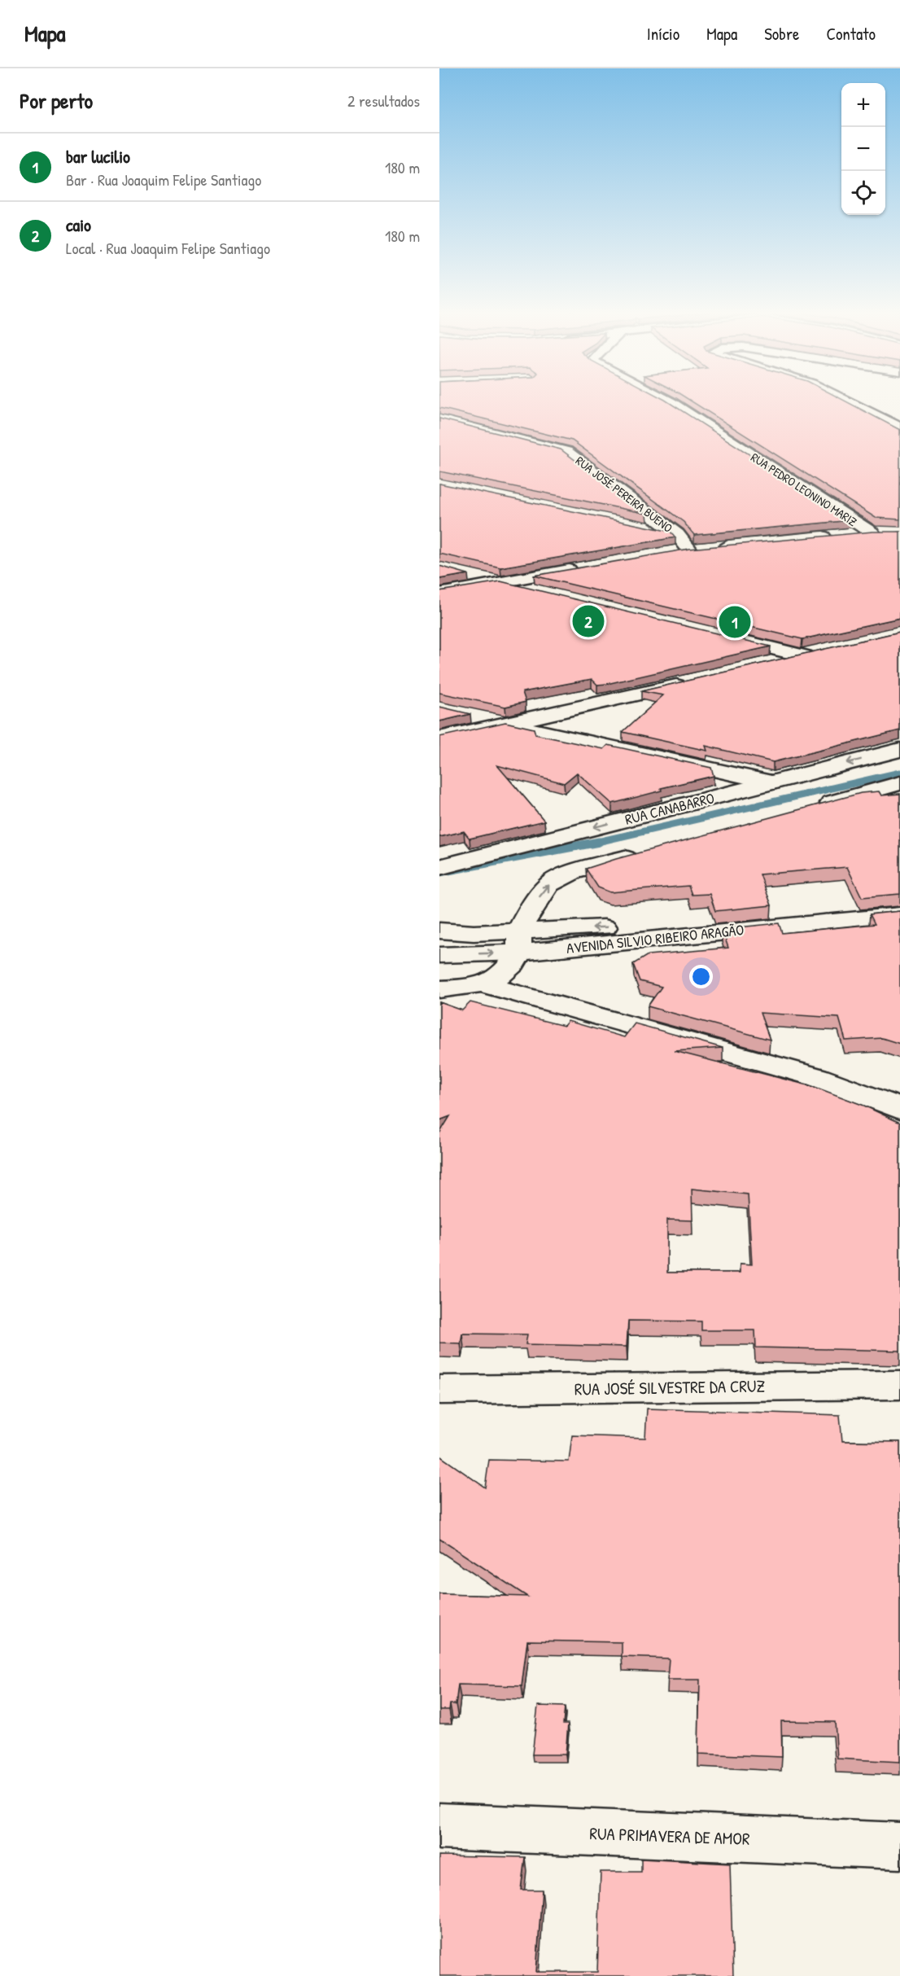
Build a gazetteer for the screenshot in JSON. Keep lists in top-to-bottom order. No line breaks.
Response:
{"streets":{"street":["RUA PEDRO LEONINO MARIZ","RUA JOSÉ PEREIRA BUENO","RUA CANABARRO","AVENIDA SILVIO RIBEIRO ARAGÃO","RUA JOSÉ SILVESTRE DA CRUZ","RUA PRIMAVERA DE AMOR"]},"page":{"header":"Mapa","nav":["Início","Mapa","Sobre","Contato"],"heading":["Por perto","2 resultados"],"map_buttons":["+","−"],"list":[{"mark":"1","name":"bar lucilio","note":"Bar · Rua Joaquim Felipe Santiago","value":"180 m"},{"mark":"2","name":"caio","note":"Local · Rua Joaquim Felipe Santiago","value":"180 m"}],"pins":["2","1"]}}
